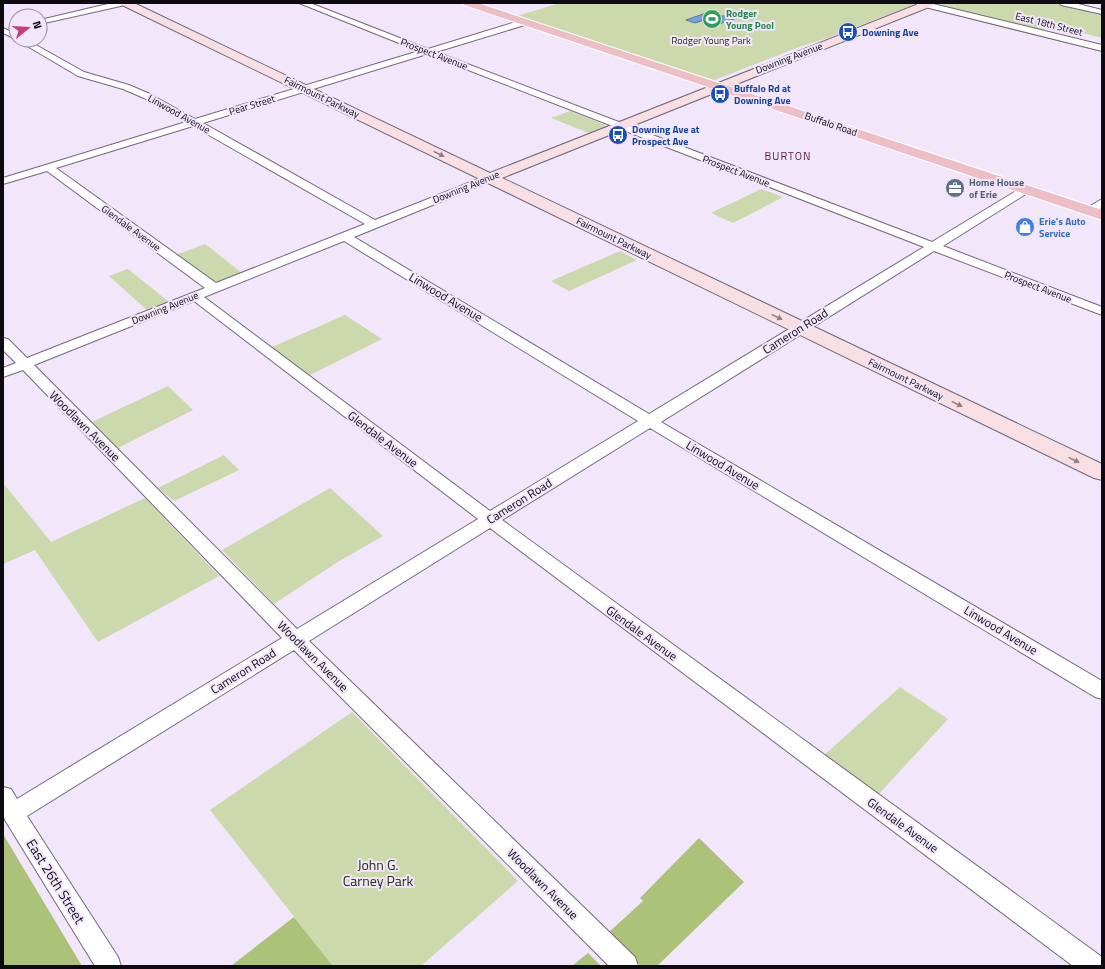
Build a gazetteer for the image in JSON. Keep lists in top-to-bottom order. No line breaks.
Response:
{"streets":{"main road":["Buffalo Road"],"street":["East 18th Street","Prospect Avenue","Downing Avenue","Fairmount Parkway","Pear Street","Linwood Avenue","Glendale Avenue","Cameron Road","Woodlawn Avenue","East 26th Street"]},"crossings":[["East 18th Street","Downing Avenue"],["Prospect Avenue","Downing Avenue"],["Prospect Avenue","Pear Street"],["Prospect Avenue","Cameron Road"],["Downing Avenue","Fairmount Parkway"],["Downing Avenue","Linwood Avenue"],["Downing Avenue","Buffalo Road"],["Downing Avenue","Glendale Avenue"],["Downing Avenue","Woodlawn Avenue"],["Fairmount Parkway","Pear Street"],["Fairmount Parkway","Cameron Road"],["Pear Street","Linwood Avenue"],["Pear Street","Buffalo Road"],["Pear Street","Glendale Avenue"],["Linwood Avenue","Cameron Road"],["Buffalo Road","Cameron Road"],["Glendale Avenue","Cameron Road"],["Cameron Road","Woodlawn Avenue"],["Cameron Road","East 26th Street"]],"districts":["BURTON"],"parks":["Rodger Young Park","John G. Carney Park"],"places":{"sports":["Rodger Young Pool"],"bus stop":["Downing Ave","Buffalo Rd at Downing Ave","Downing Ave at Prospect Ave"],"office":["Home House of Erie"],"shop":["Erie's Auto Service"]},"north":"right"}
